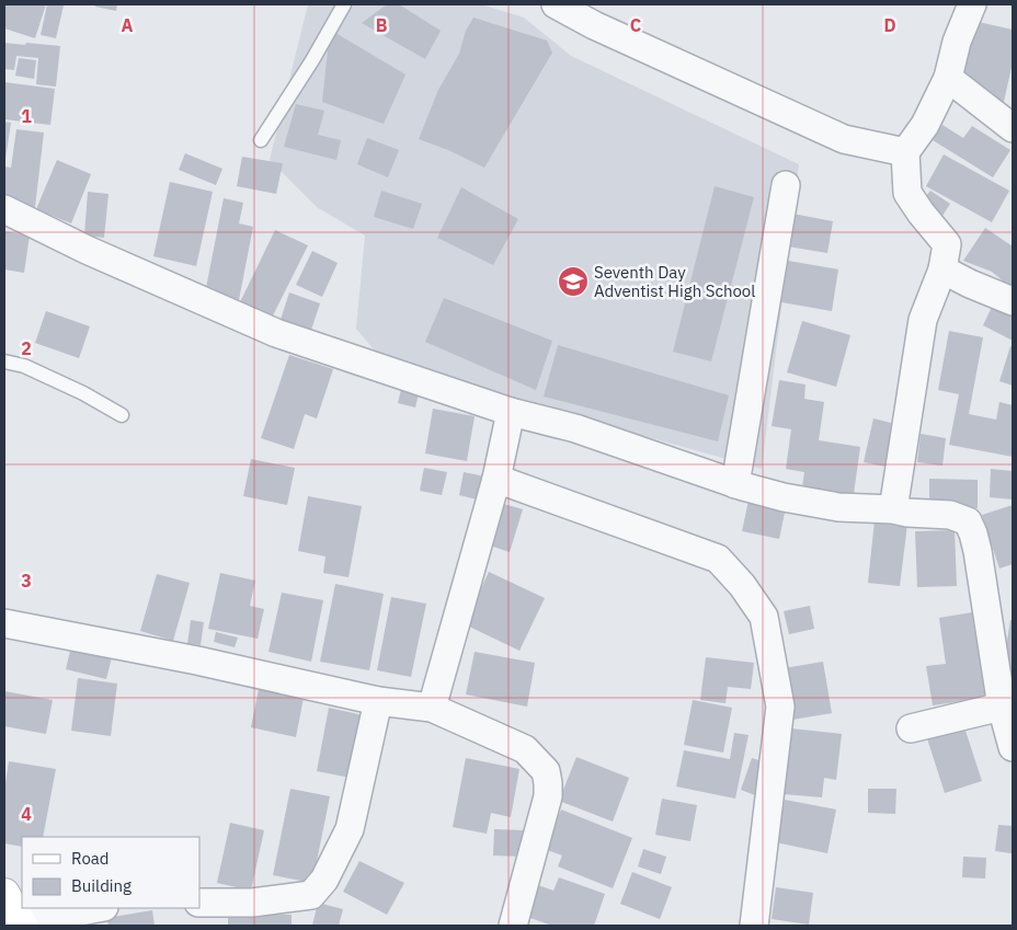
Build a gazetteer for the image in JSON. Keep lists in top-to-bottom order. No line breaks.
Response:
{"places":{"school or university":["Seventh Day Adventist High School"]},"legend":["Road","Building"],"grid":{"columns":["A","B","C","D"],"rows":["1","2","3","4"]}}
